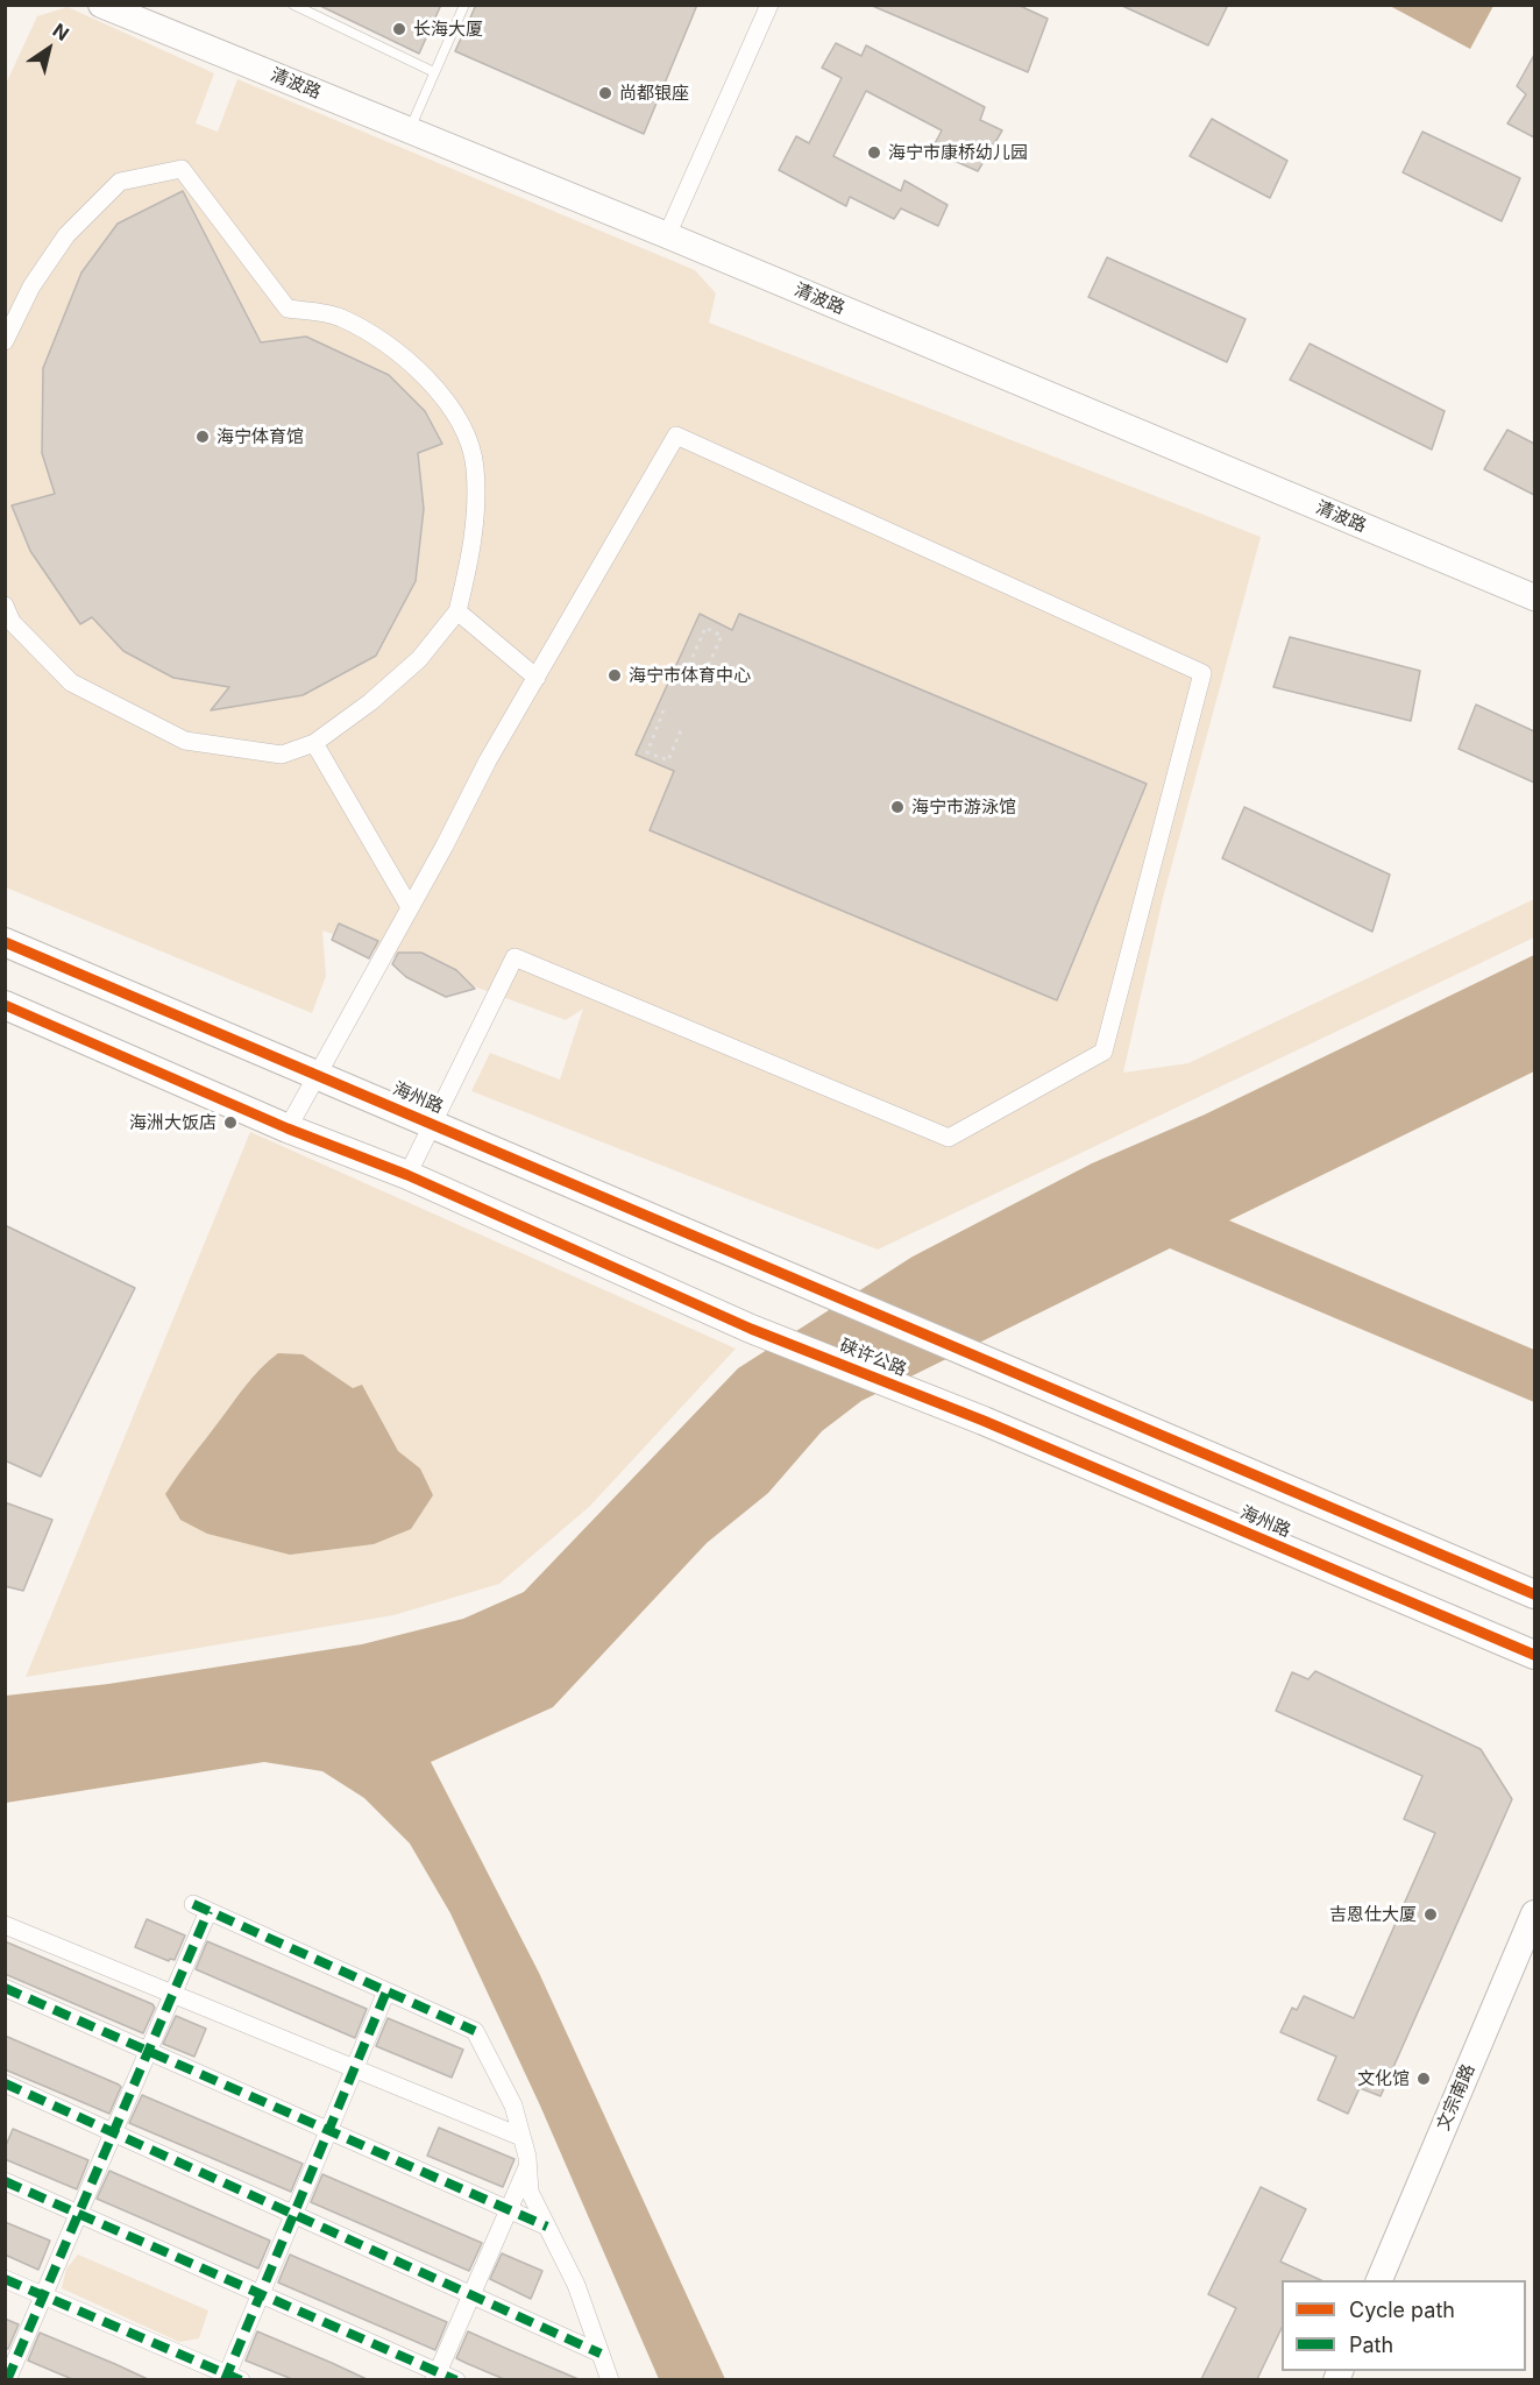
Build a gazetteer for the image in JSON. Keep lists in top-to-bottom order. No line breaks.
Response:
{"streets":{"main road":["海州路","硖许公路"],"street":["清波路","文宗南路"]},"crossings":[["海州路","硖许公路"]],"places":["长海大厦","尚都银座","海宁市康桥幼儿园","海宁体育馆","海宁市体育中心","海宁市游泳馆","海洲大饭店","吉恩仕大厦","文化馆"],"legend":["Cycle path","Path"],"north":"top right"}
